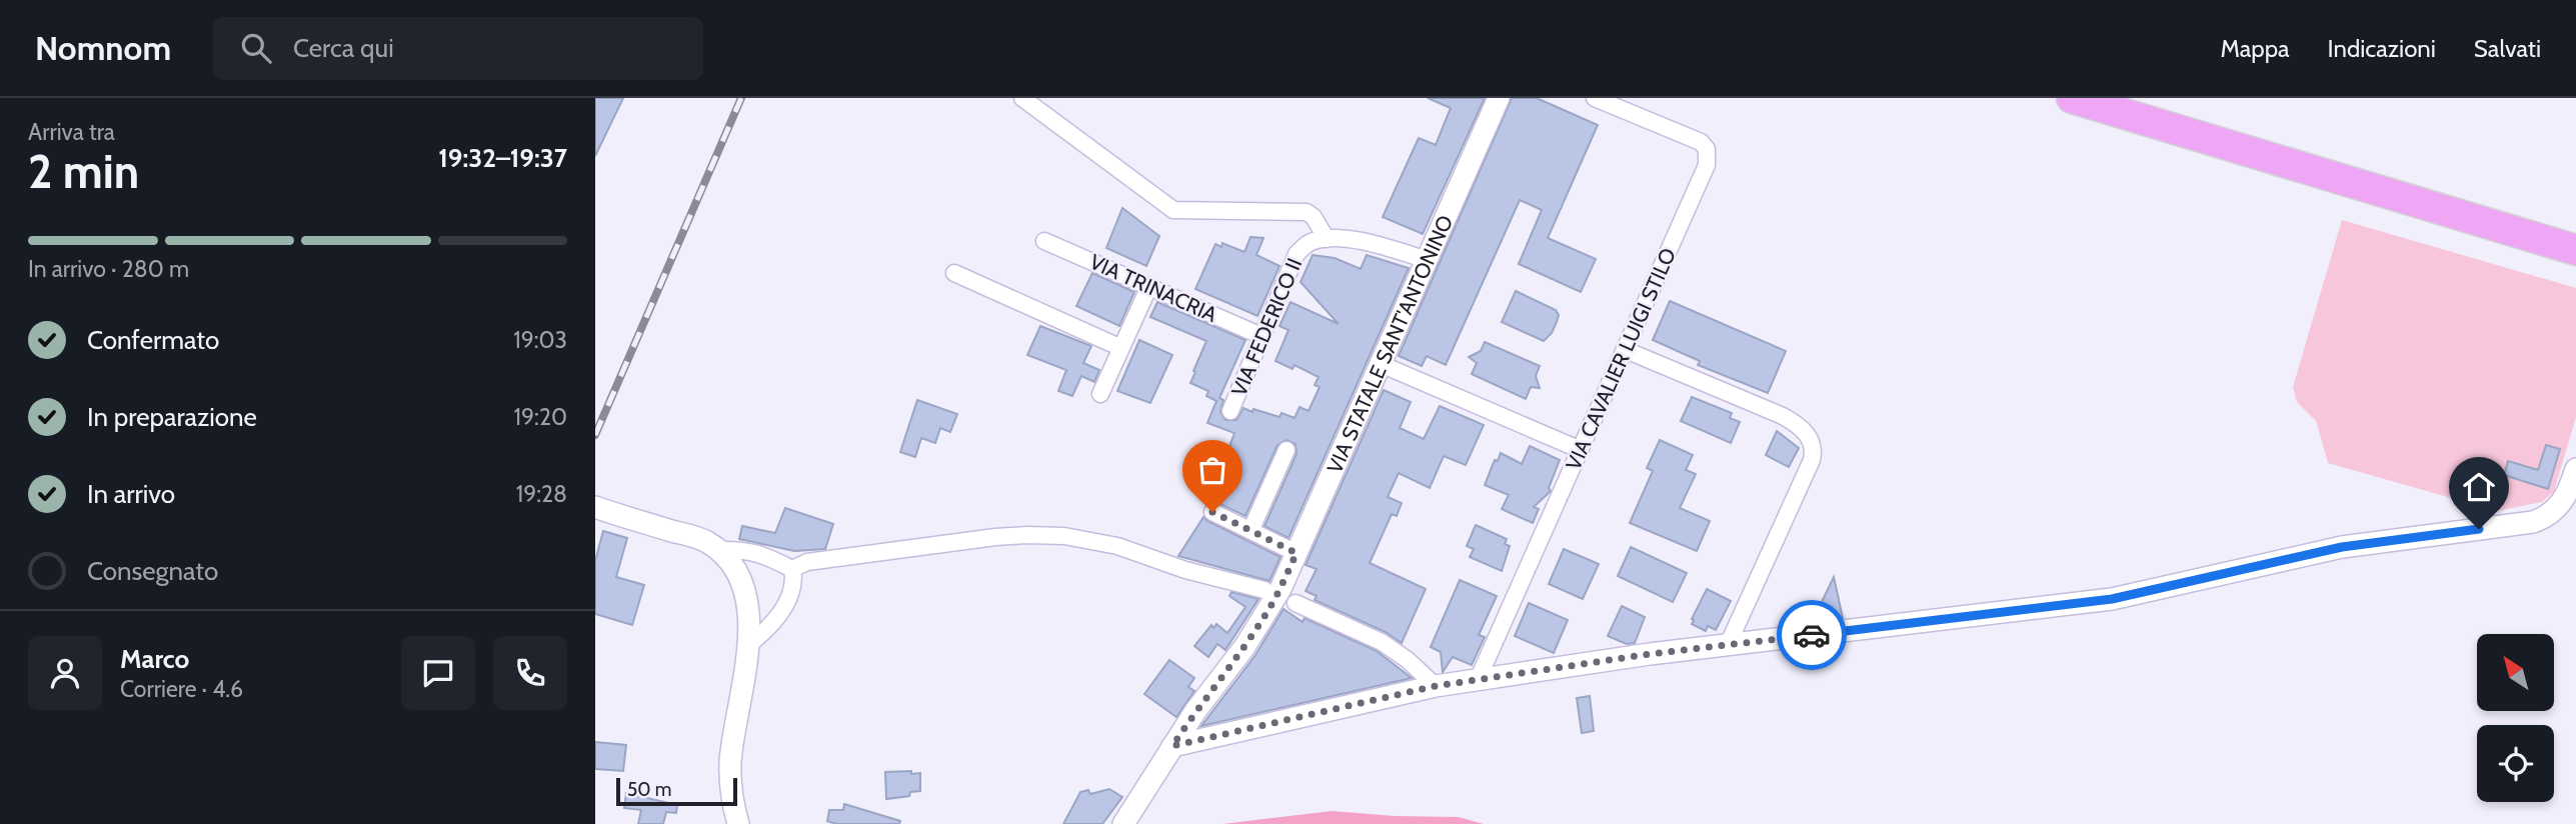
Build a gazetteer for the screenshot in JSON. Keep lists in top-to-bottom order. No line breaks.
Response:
{"streets":{"street":["VIA TRINACRIA","VIA FEDERICO II","VIA STATALE SANT'ANTONINO","VIA CAVALIER LUIGI STILO"]},"crossings":[["VIA TRINACRIA","VIA FEDERICO II"]],"scale_bar":"50 m","north":"top left","page":{"header":"Nomnom","search":"Cerca qui","nav":["Mappa","Indicazioni","Salvati"],"heading":["2 min","Arriva tra","19:32–19:37"],"panel":["Marco","Corriere · 4.6"],"bar":"In arrivo · 280 m","list":[["Confermato","19:03"],["In preparazione","19:20"],["In arrivo","19:28"],"Consegnato"],"scale":"50 m"}}
